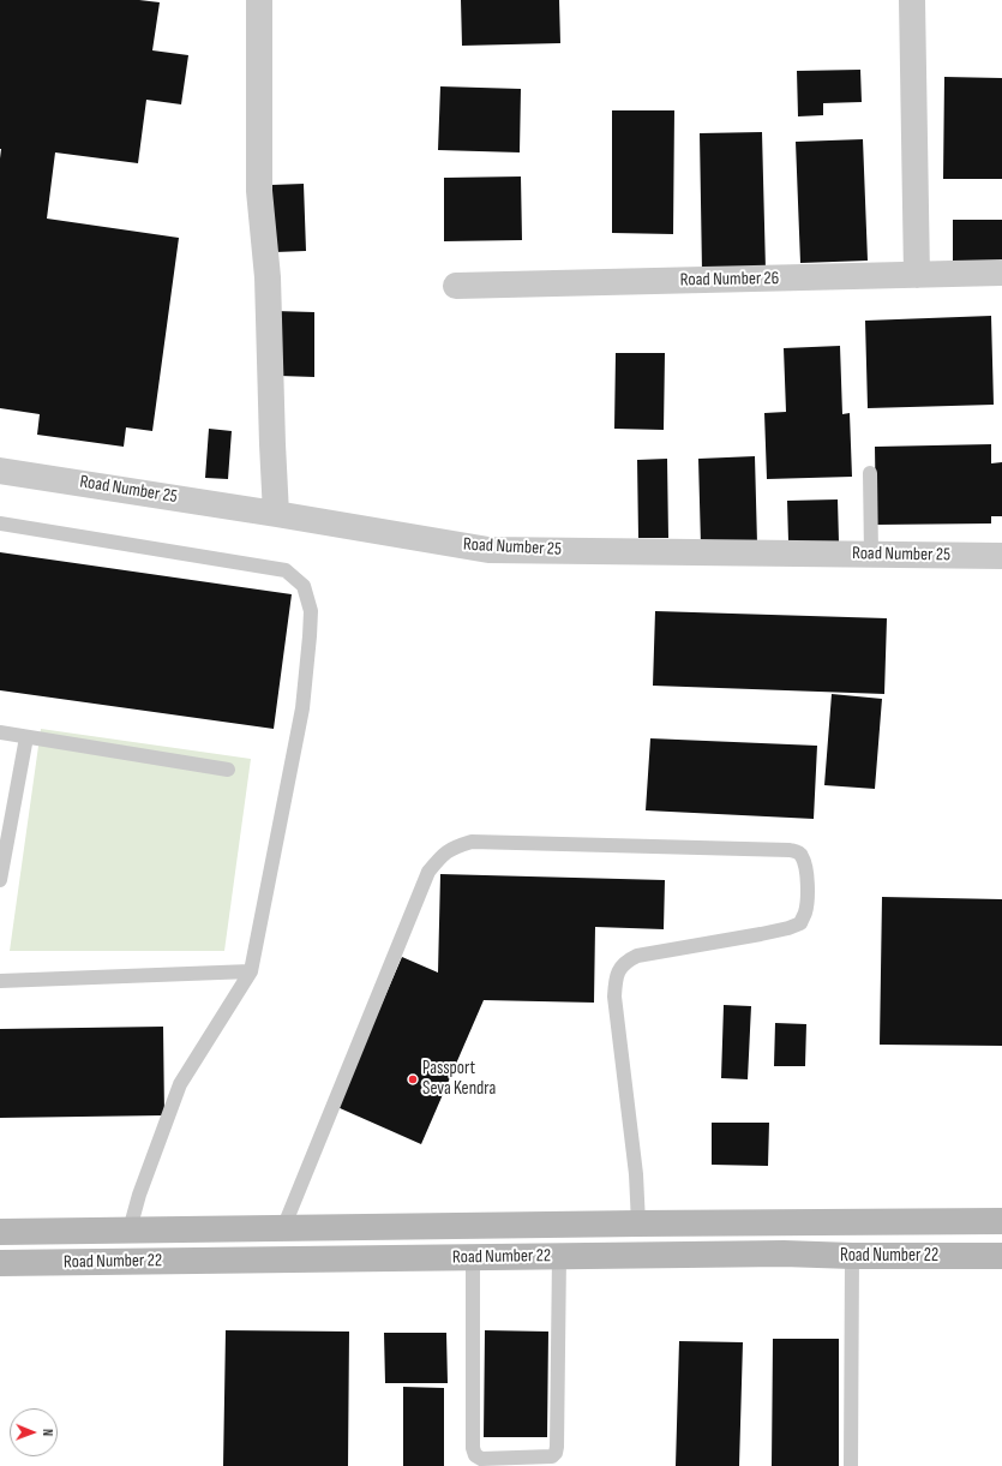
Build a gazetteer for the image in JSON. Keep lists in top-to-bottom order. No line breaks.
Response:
{"streets":{"main road":["Road Number 22"],"street":["Road Number 26","Road Number 25"]},"places":["Passport Seva Kendra"],"north":"right"}
